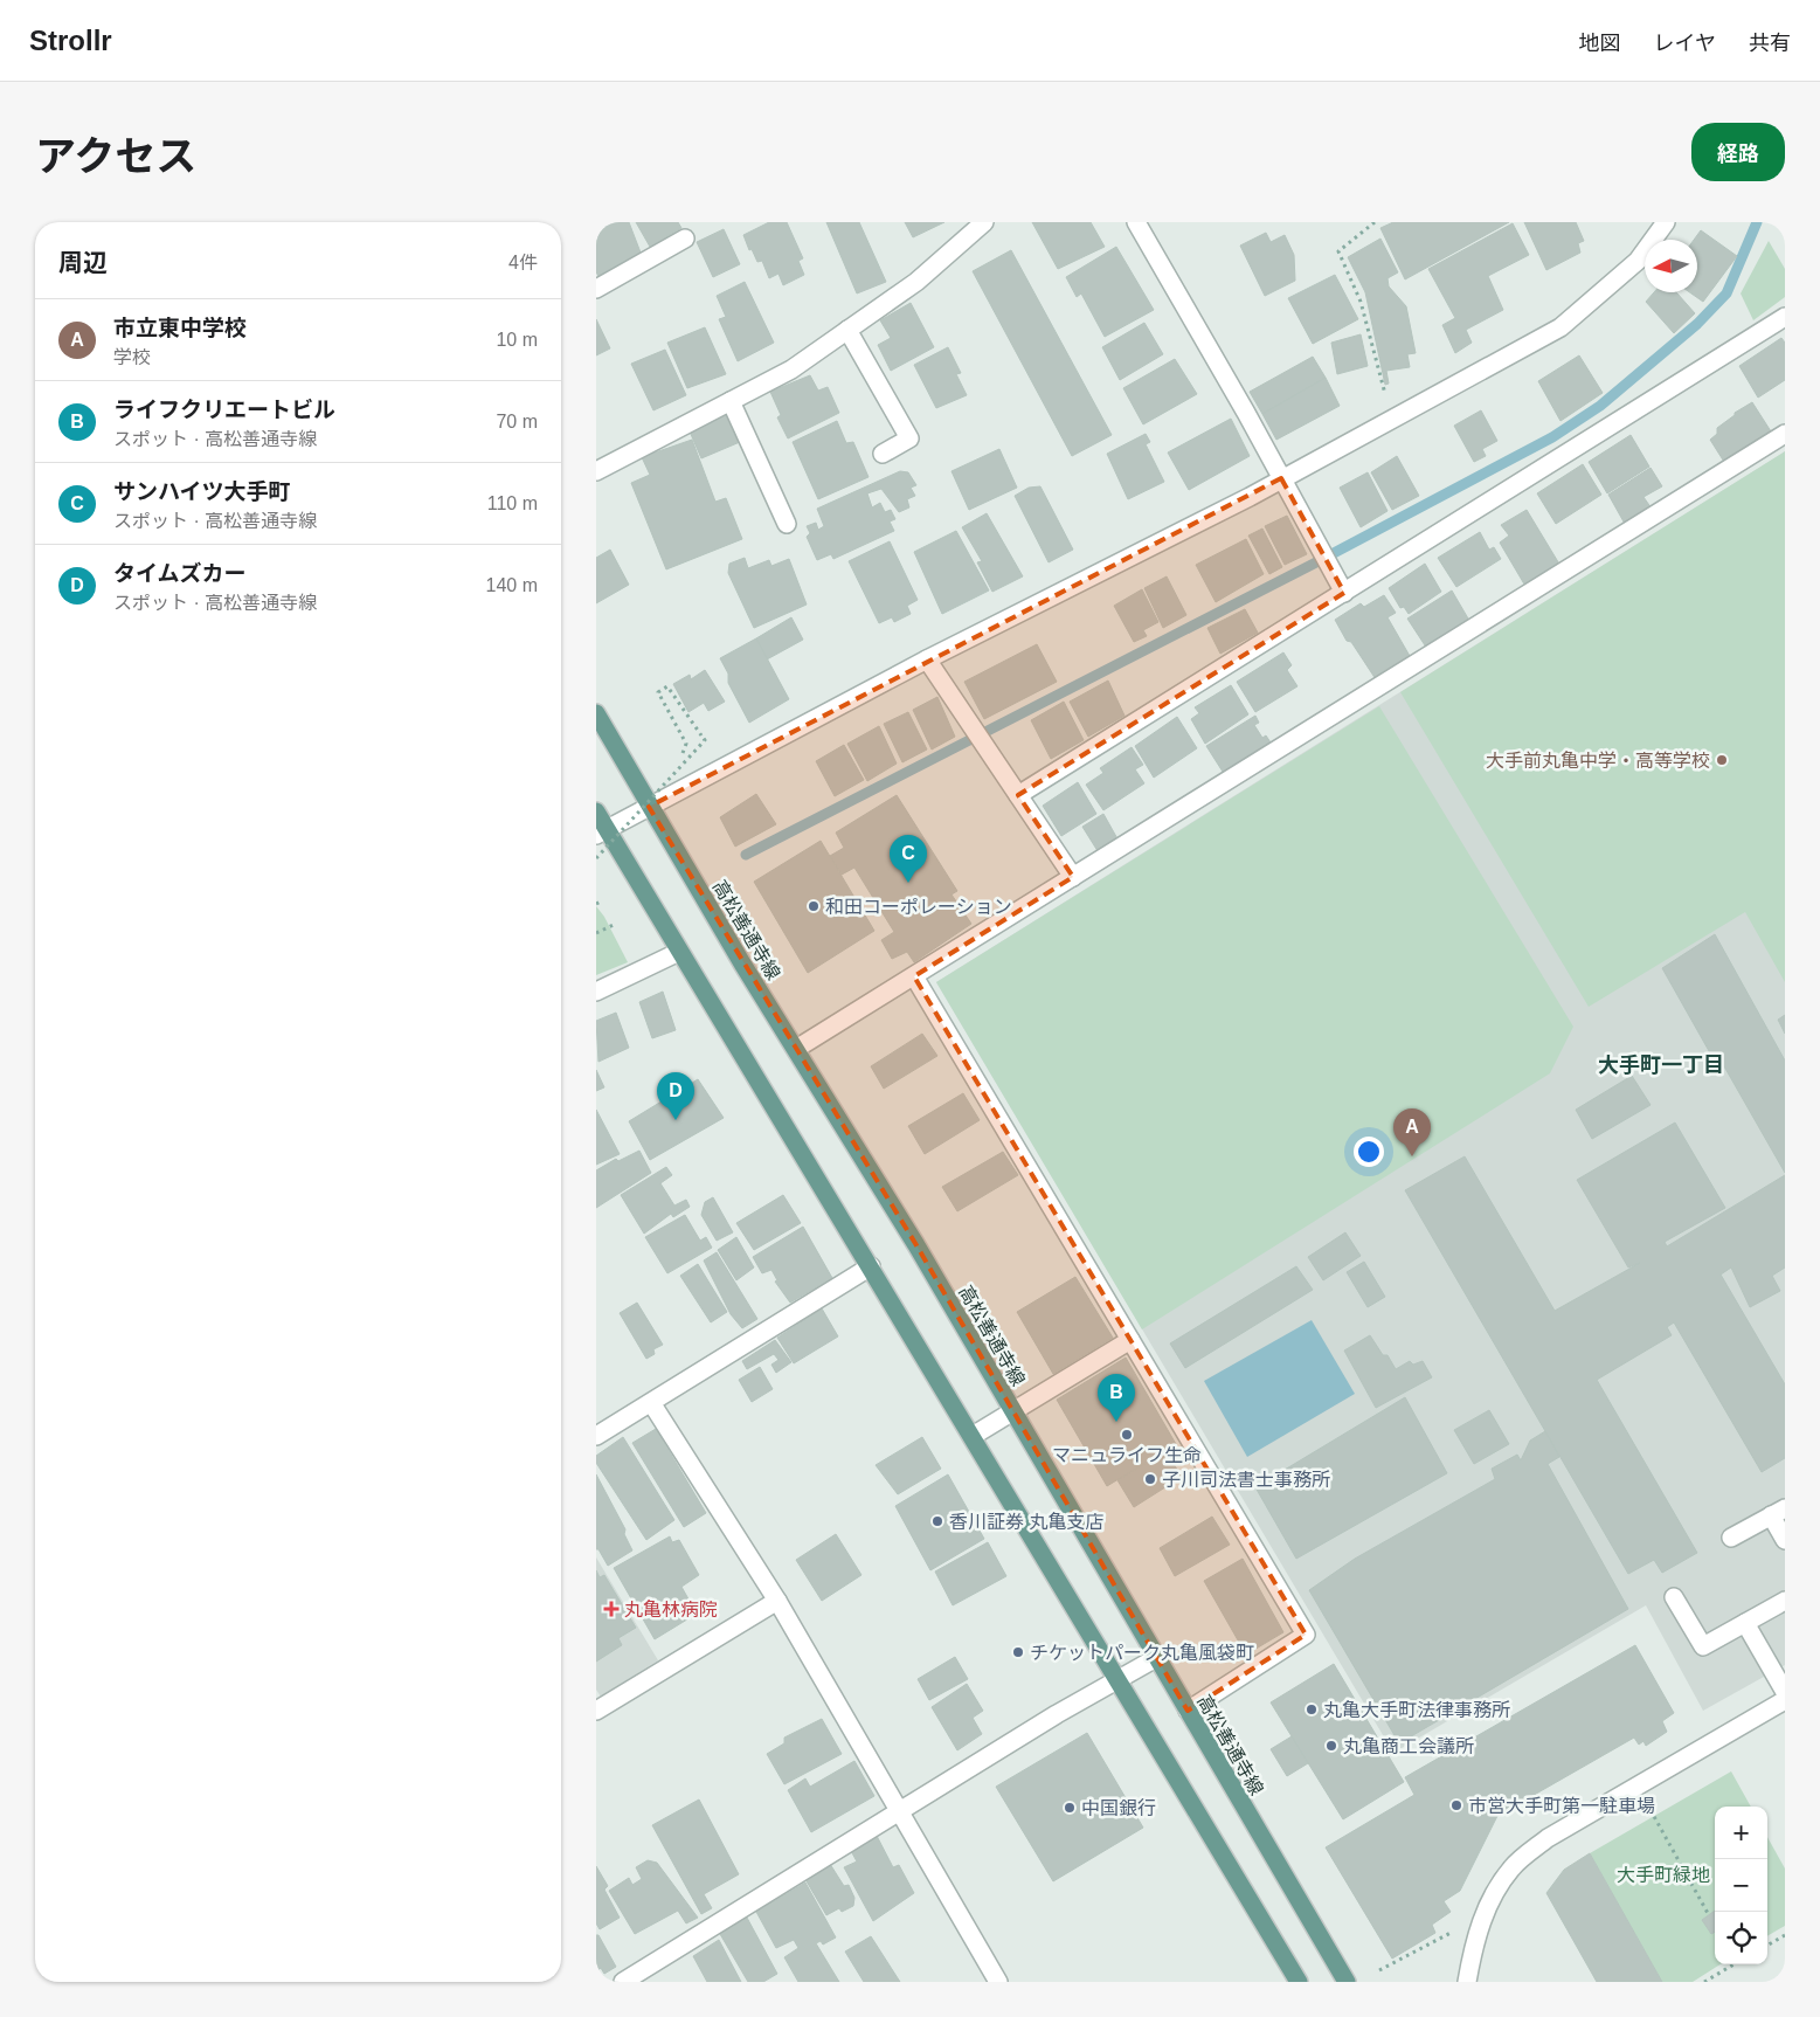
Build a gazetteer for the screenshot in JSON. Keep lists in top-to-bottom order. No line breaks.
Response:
{"streets":{"main road":["高松善通寺線"]},"districts":["大手町一丁目"],"parks":["大手町緑地"],"places":{"other":["大手前丸亀中学・高等学校","和田コーポレーション","マニュライフ生命","子川司法書士事務所","香川証券 丸亀支店","チケットパーク丸亀風袋町","丸亀大手町法律事務所","丸亀商工会議所","市営大手町第一駐車場","中国銀行"],"health":["丸亀林病院"]},"north":"left","page":{"header":"Strollr","nav":["地図","レイヤ","共有"],"title":"アクセス","buttons":"経路","heading":["周辺","4件"],"list":[{"mark":"A","name":"市立東中学校","note":"学校","value":"10 m"},{"mark":"B","name":"ライフクリエートビル","note":"スポット · 高松善通寺線","value":"70 m"},{"mark":"C","name":"サンハイツ大手町","note":"スポット · 高松善通寺線","value":"110 m"},{"mark":"D","name":"タイムズカー","note":"スポット · 高松善通寺線","value":"140 m"}],"pins":["C","D","A","B"],"map_buttons":["+","−"]}}
